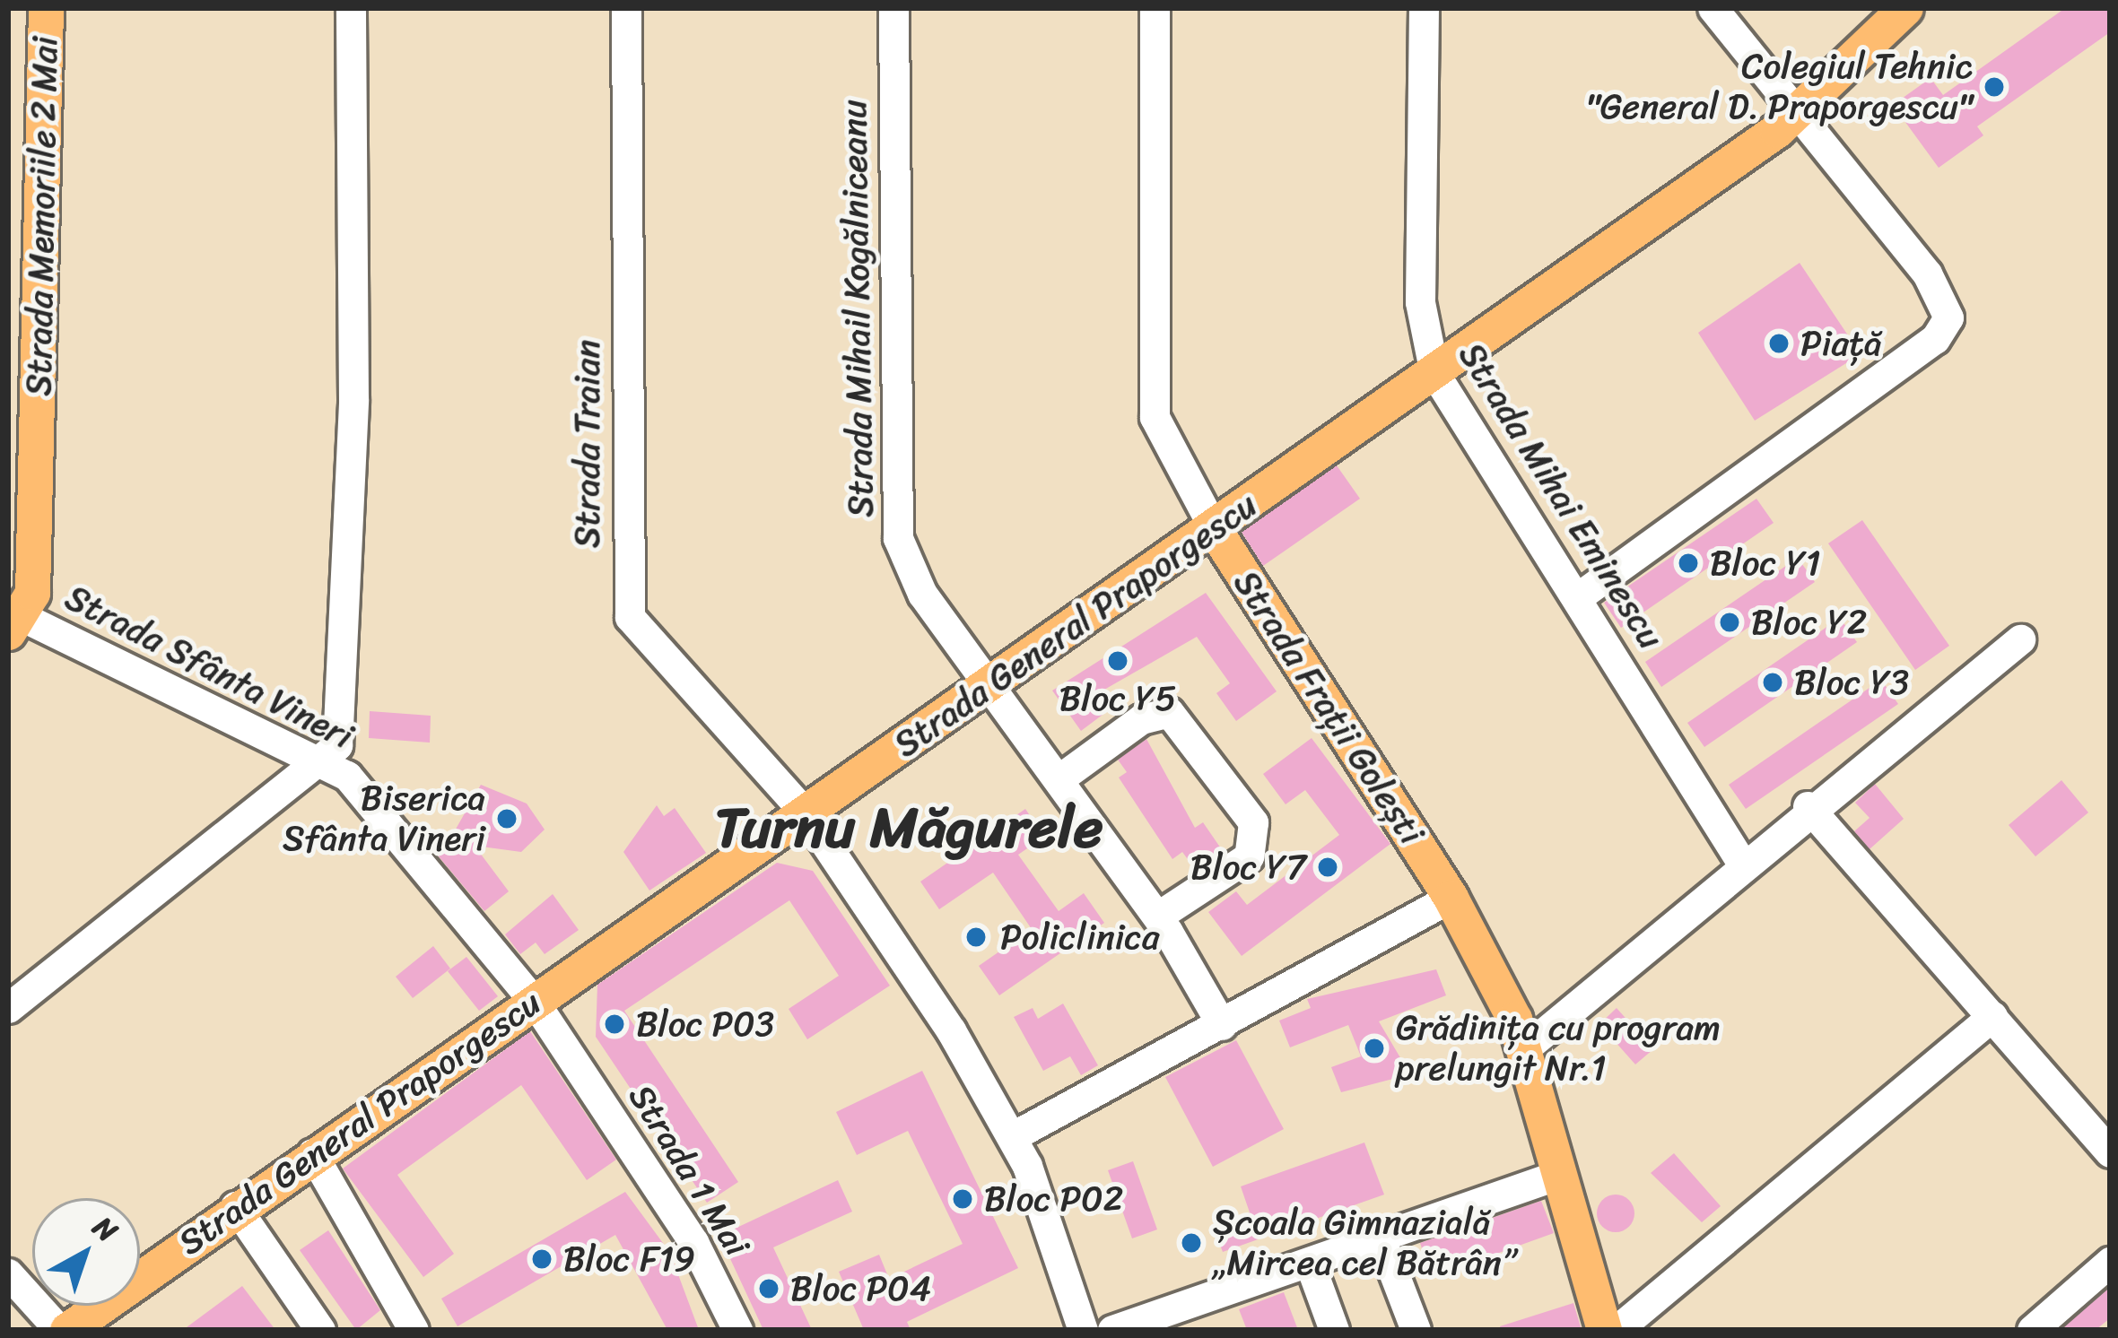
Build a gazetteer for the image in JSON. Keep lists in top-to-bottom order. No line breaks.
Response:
{"streets":{"main road":["Strada Memoriile 2 Mai","Strada General Praporgescu","Strada Frații Golești"],"street":["Strada Mihail Kogălniceanu","Strada Traian","Strada Mihai Eminescu","Strada Sfânta Vineri","Strada 1 Mai"]},"crossings":[["Strada Memoriile 2 Mai","Strada Sfânta Vineri"],["Strada Mihail Kogălniceanu","Strada General Praporgescu"],["Strada Traian","Strada General Praporgescu"],["Strada Mihai Eminescu","Strada General Praporgescu"],["Strada General Praporgescu","Strada Sfânta Vineri"],["Strada General Praporgescu","Strada Frații Golești"],["Strada General Praporgescu","Strada 1 Mai"],["Strada Sfânta Vineri","Strada 1 Mai"]],"districts":["Turnu Măgurele"],"places":["Colegiul Tehnic \"General D. Praporgescu\"","Piață","Bloc Y1","Bloc Y2","Bloc Y5","Bloc Y3","Biserica Sfânta Vineri","Bloc Y7","Policlinica","Bloc P03","Grădinița cu program prelungit Nr.1","Bloc P02","Școala Gimnazială „Mircea cel Bătrân”","Bloc F19","Bloc P04"],"north":"top right"}
